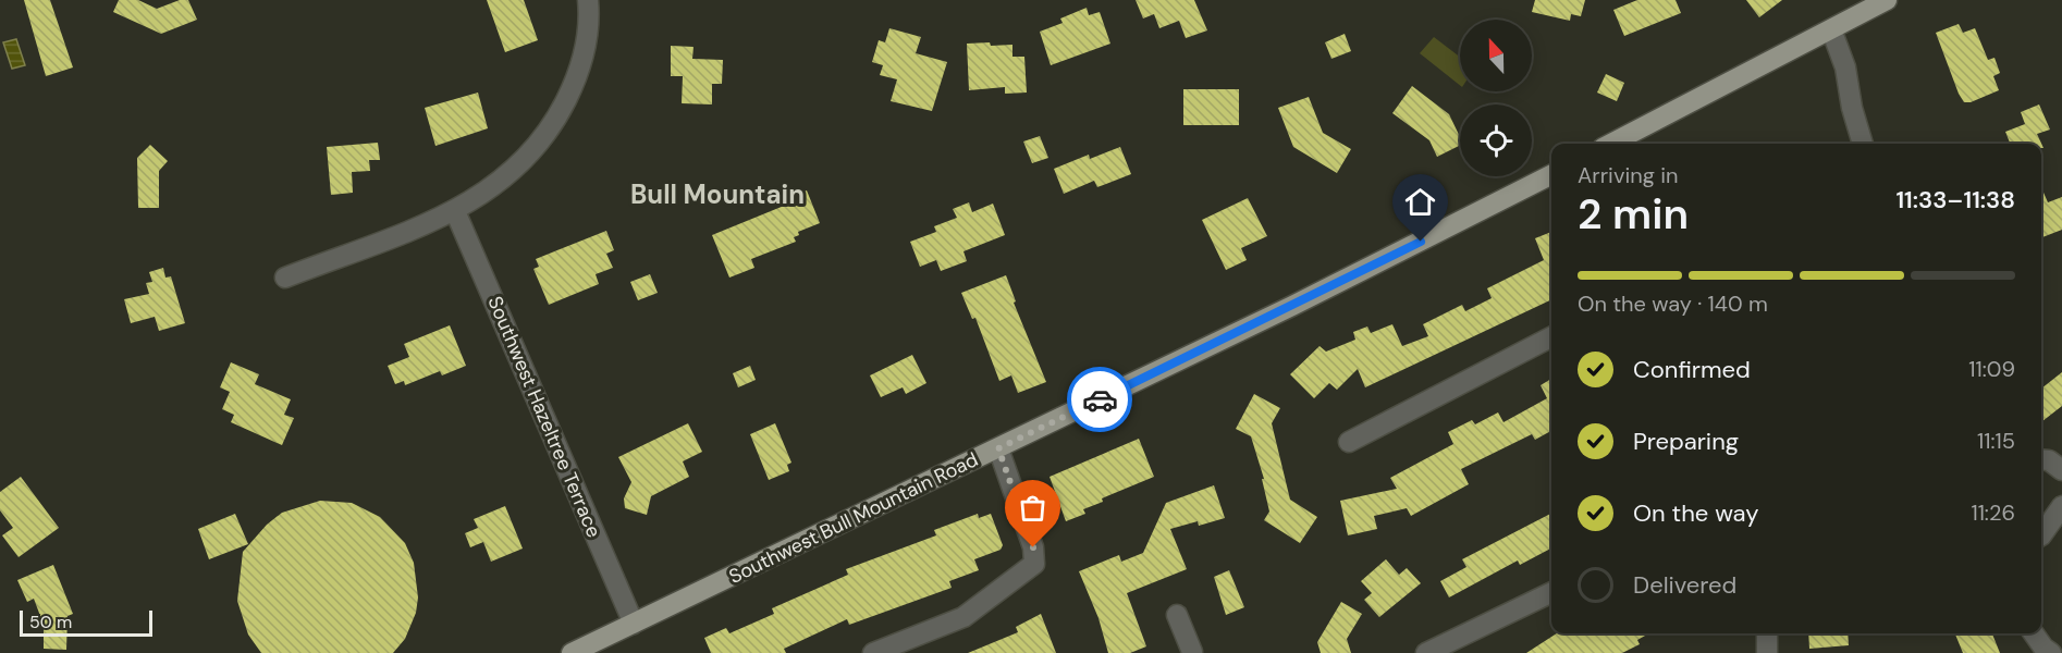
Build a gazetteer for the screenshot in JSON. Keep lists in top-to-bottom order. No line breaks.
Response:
{"streets":{"main road":["Southwest Bull Mountain Road"],"street":["Southwest Hazeltree Terrace"]},"crossings":[["Southwest Hazeltree Terrace","Southwest Bull Mountain Road"]],"districts":["Bull Mountain"],"scale_bar":"50 m","north":"top","page":{"heading":["2 min","Arriving in","11:33–11:38"],"bar":"On the way · 140 m","list":[["Confirmed","11:09"],["Preparing","11:15"],["On the way","11:26"],"Delivered"],"scale":"50 m"}}
